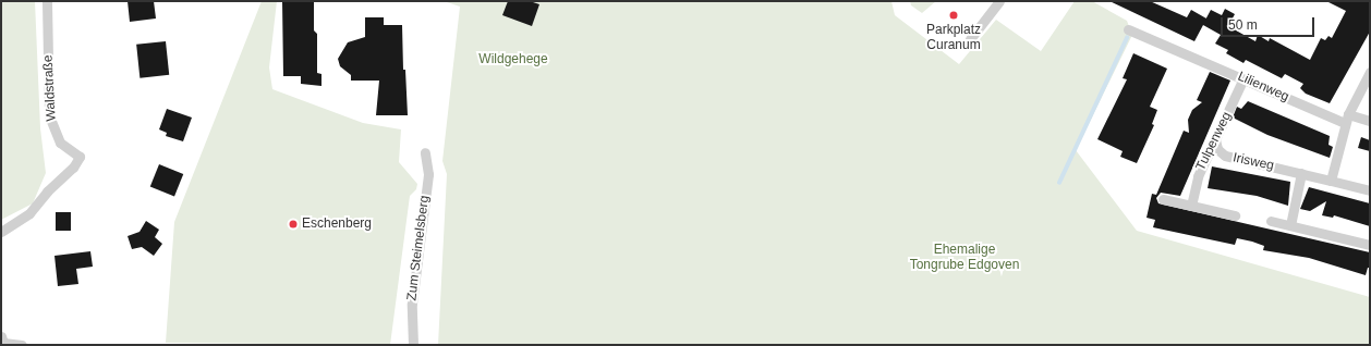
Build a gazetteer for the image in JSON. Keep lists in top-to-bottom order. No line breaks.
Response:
{"streets":{"street":["Lilienweg","Waldstraße","Tulpenweg","Irisweg","Zum Steimelsberg"]},"crossings":[["Lilienweg","Tulpenweg"],["Tulpenweg","Irisweg"]],"parks":["Wildgehege","Ehemalige Tongrube Edgoven"],"places":["Parkplatz Curanum","Eschenberg"],"scale_bar":"50 m"}
